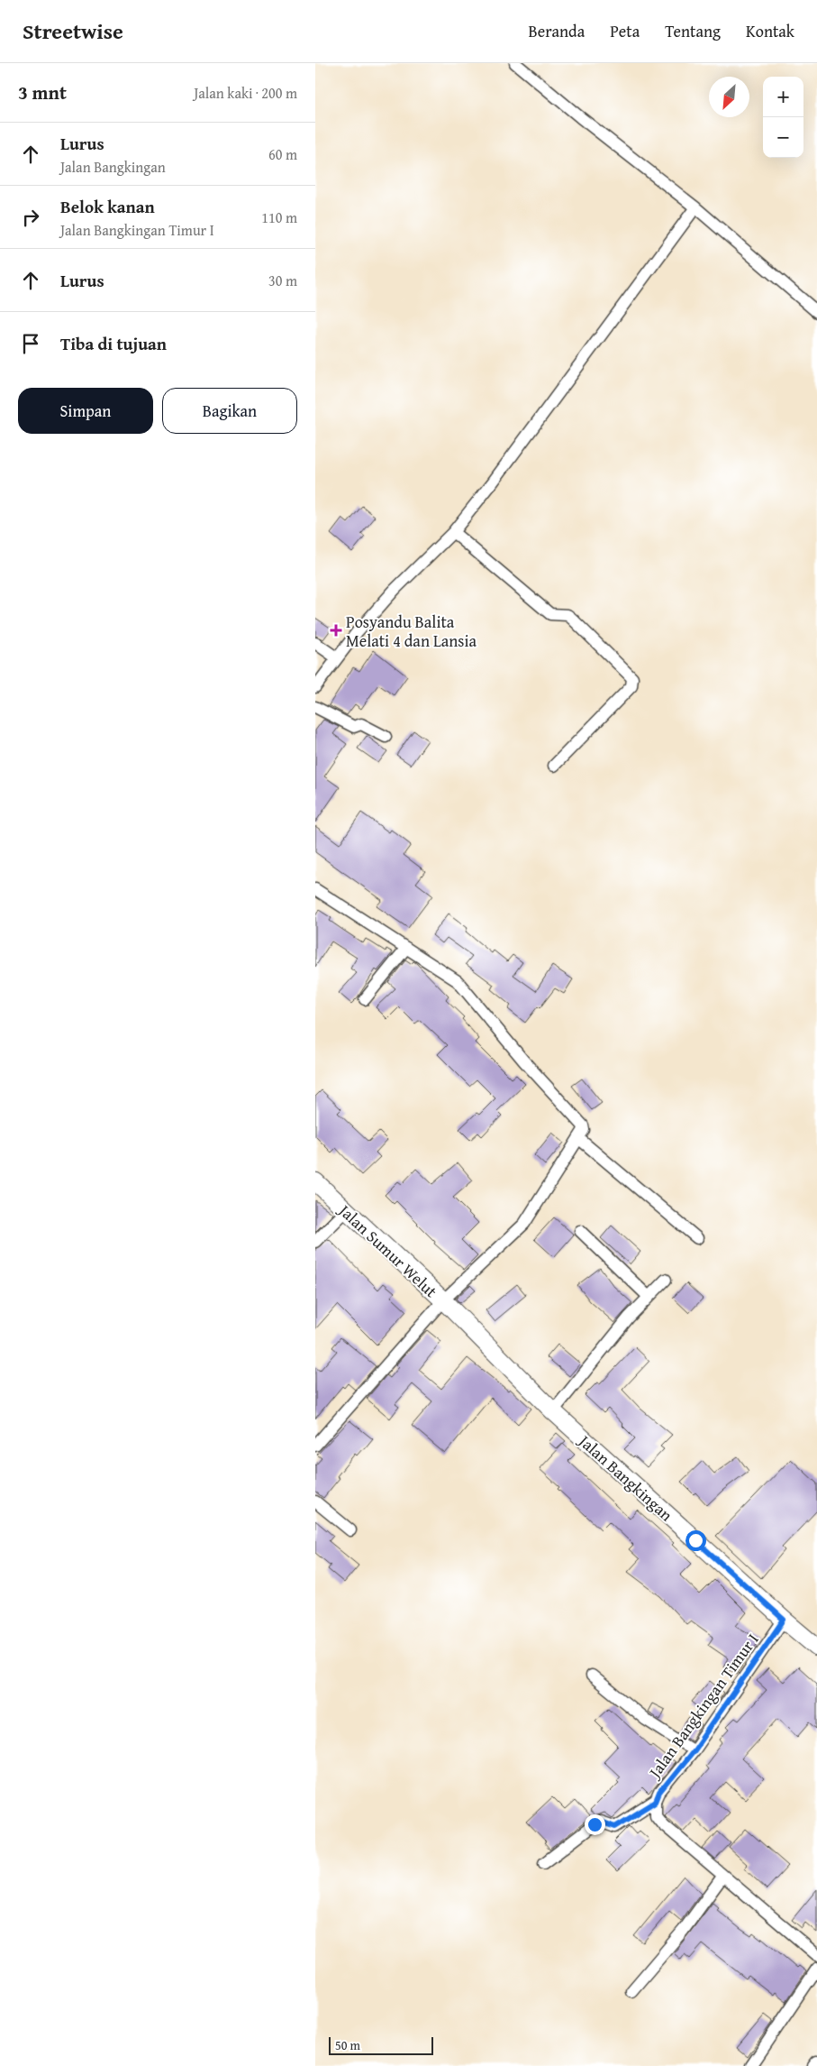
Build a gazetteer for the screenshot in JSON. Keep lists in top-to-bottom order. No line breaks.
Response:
{"streets":{"street":["Jalan Sumur Welut","Jalan Bangkingan","Jalan Bangkingan Timur I"]},"crossings":[["Jalan Sumur Welut","Jalan Bangkingan"],["Jalan Bangkingan","Jalan Bangkingan Timur I"]],"places":{"health":["Posyandu Balita Melati 4 dan Lansia"]},"scale_bar":"50 m","north":"bottom left","page":{"header":"Streetwise","nav":["Beranda","Peta","Tentang","Kontak"],"heading":["3 mnt","Jalan kaki · 200 m"],"map_buttons":["+","−"],"list":[["Lurus","Jalan Bangkingan","60 m"],["Belok kanan","Jalan Bangkingan Timur I","110 m"],["Lurus","30 m"],"Tiba di tujuan"],"buttons":["Simpan","Bagikan"],"scale":"50 m"}}
